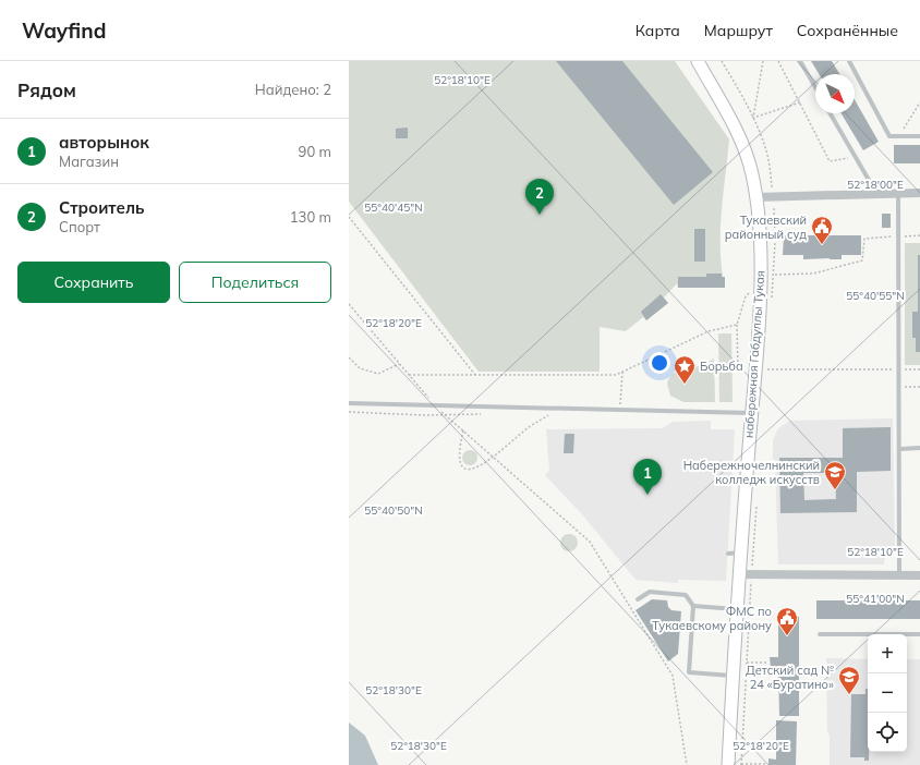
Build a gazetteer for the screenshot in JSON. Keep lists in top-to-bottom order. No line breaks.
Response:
{"streets":{"main road":["набережная Габдуллы Тукая"]},"places":{"public building":["Тукаевский районный суд","ФМС по Тукаевскому району"],"place":["Борьба"],"school or university":["Набережночелнинский колледж искусств","Детский сад № 24 «Буратино»"]},"north":"bottom right","page":{"header":"Wayfind","nav":["Карта","Маршрут","Сохранённые"],"heading":["Рядом","Найдено: 2"],"list":[{"mark":"1","name":"авторынок","note":"Магазин","value":"90 m"},{"mark":"2","name":"Строитель","note":"Спорт","value":"130 m"}],"pins":["2","1"],"buttons":["Сохранить","Поделиться"],"map_buttons":["+","−"]},"coordinates":["52°18'10\"E","52°18'00\"E","55°40'45\"N","55°40'55\"N","52°18'20\"E","55°40'50\"N","55°41'00\"N","52°18'30\"E"]}
